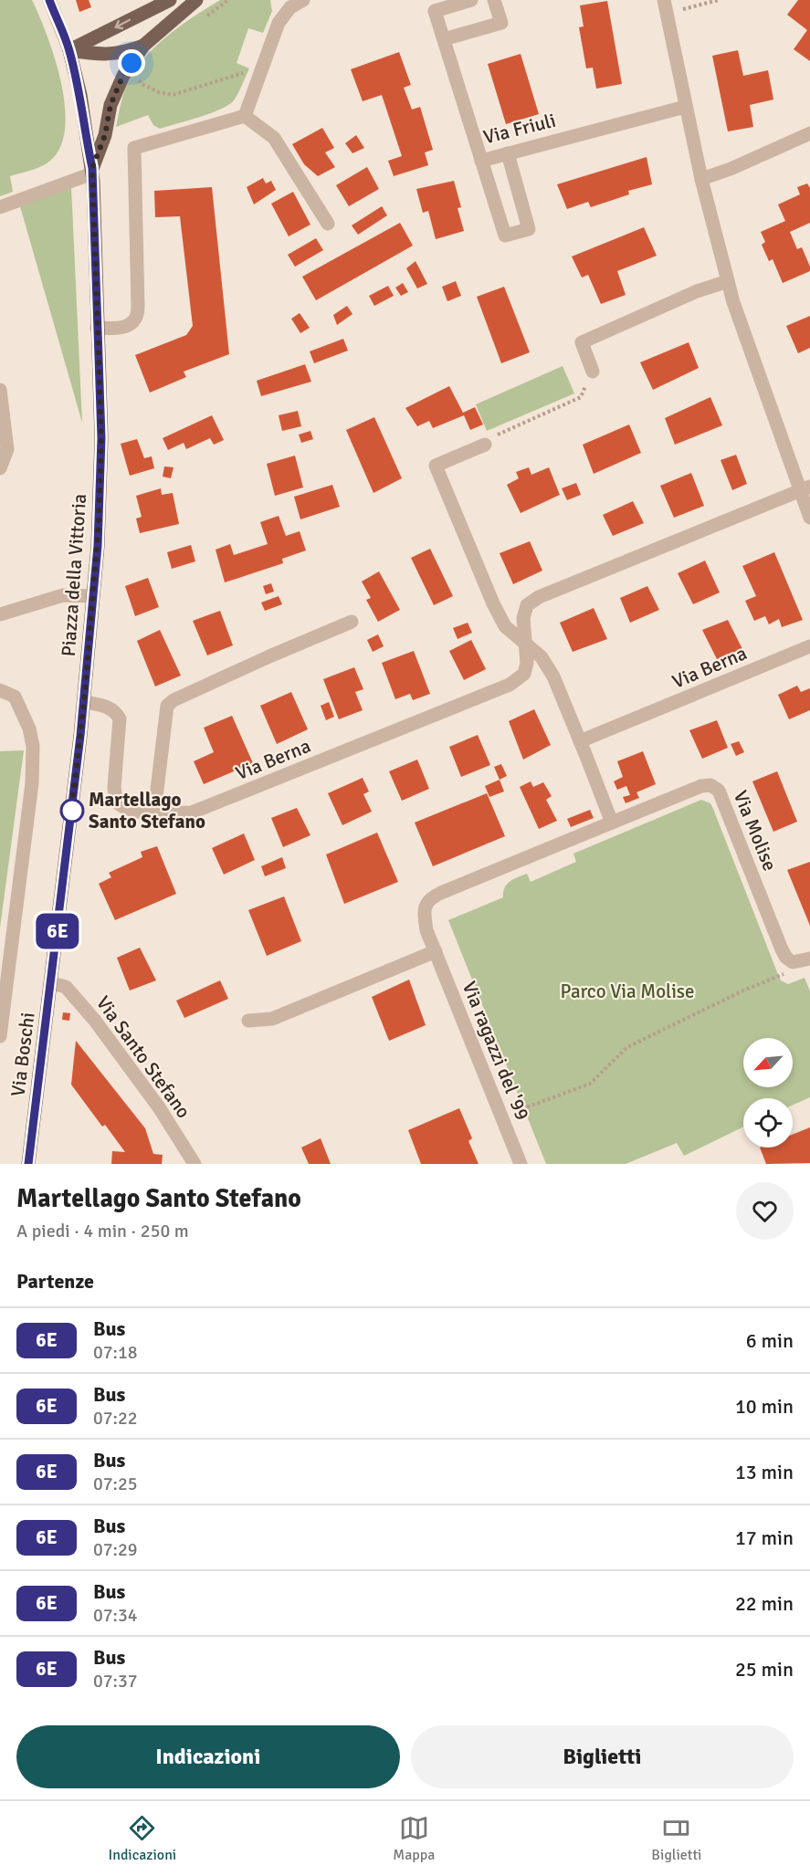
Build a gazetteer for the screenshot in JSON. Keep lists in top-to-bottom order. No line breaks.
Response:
{"streets":{"main road":["Piazza della Vittoria","Via Boschi"],"street":["Via Friuli","Via Berna","Via Molise","Via ragazzi del '99","Via Santo Stefano"]},"crossings":[["Piazza della Vittoria","Via Berna"],["Piazza della Vittoria","Via Boschi"],["Piazza della Vittoria","Via Santo Stefano"],["Via Molise","Via ragazzi del '99"],["Via Boschi","Via Santo Stefano"]],"parks":["Parco Via Molise"],"places":["Martellago Santo Stefano"],"lines":["bus line 6E"],"north":"bottom left","page":{"on_map":"6E","heading":[["Martellago Santo Stefano","A piedi · 4 min · 250 m"],"Partenze"],"list":[{"mark":"6E","name":"Bus","note":"07:18","value":"6 min"},{"mark":"6E","name":"Bus","note":"07:22","value":"10 min"},{"mark":"6E","name":"Bus","note":"07:25","value":"13 min"},{"mark":"6E","name":"Bus","note":"07:29","value":"17 min"},{"mark":"6E","name":"Bus","note":"07:34","value":"22 min"},{"mark":"6E","name":"Bus","note":"07:37","value":"25 min"}],"buttons":["Indicazioni","Biglietti"],"tabs":["Indicazioni","Mappa","Biglietti"]}}
